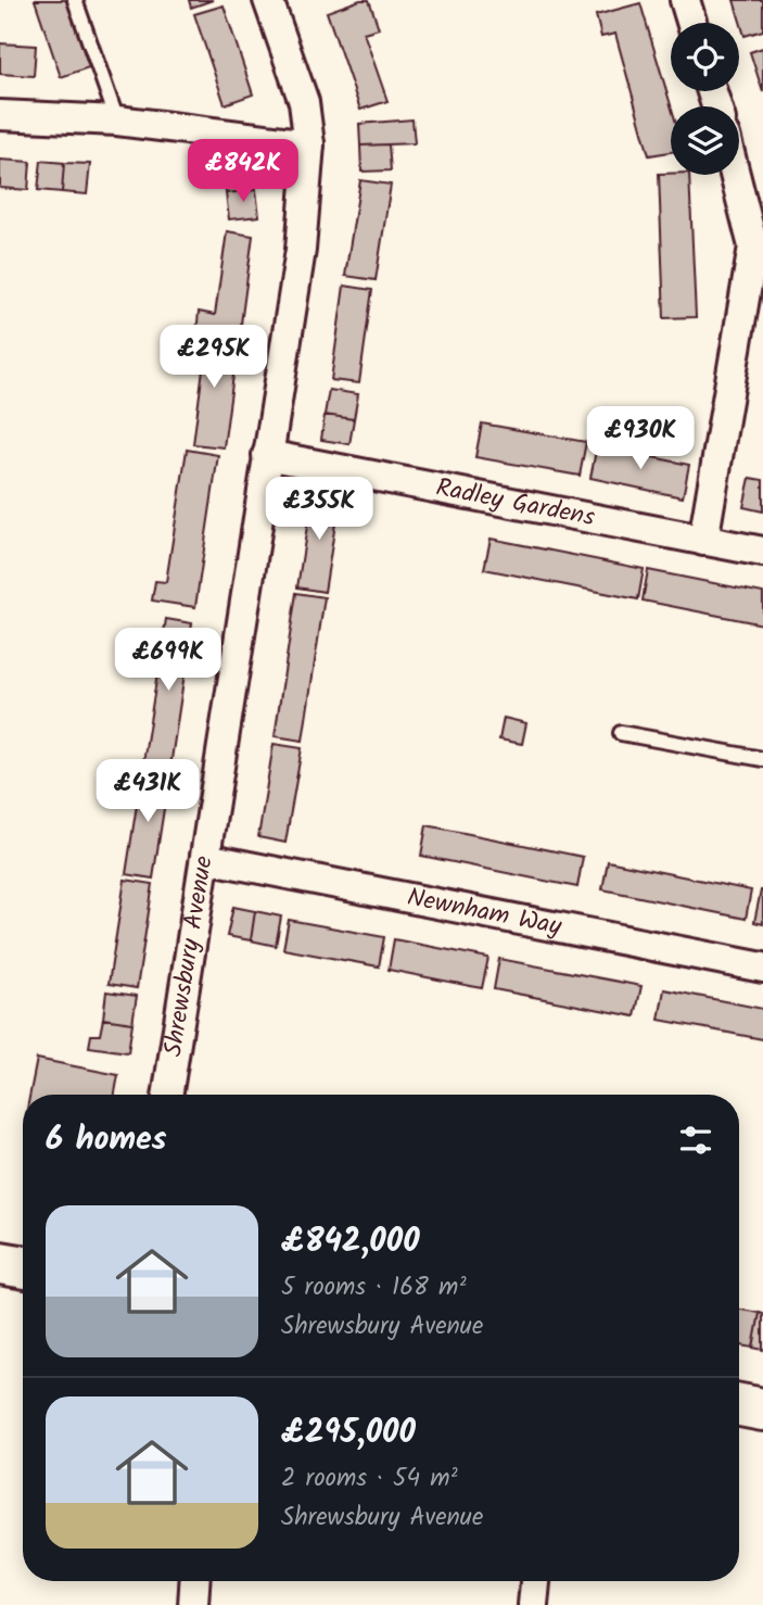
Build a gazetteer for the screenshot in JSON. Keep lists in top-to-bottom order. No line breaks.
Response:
{"streets":{"street":["Radley Gardens","Newnham Way","Shrewsbury Avenue"]},"crossings":[["Radley Gardens","Shrewsbury Avenue"],["Newnham Way","Shrewsbury Avenue"]],"page":{"price":["£842K","£295K","£930K","£355K","£699K","£431K"],"heading":"6 homes","list":[{"name":"£842,000","note":"5 rooms · 168 m² · Shrewsbury Avenue"},{"name":"£295,000","note":"2 rooms · 54 m² · Shrewsbury Avenue"}]}}
